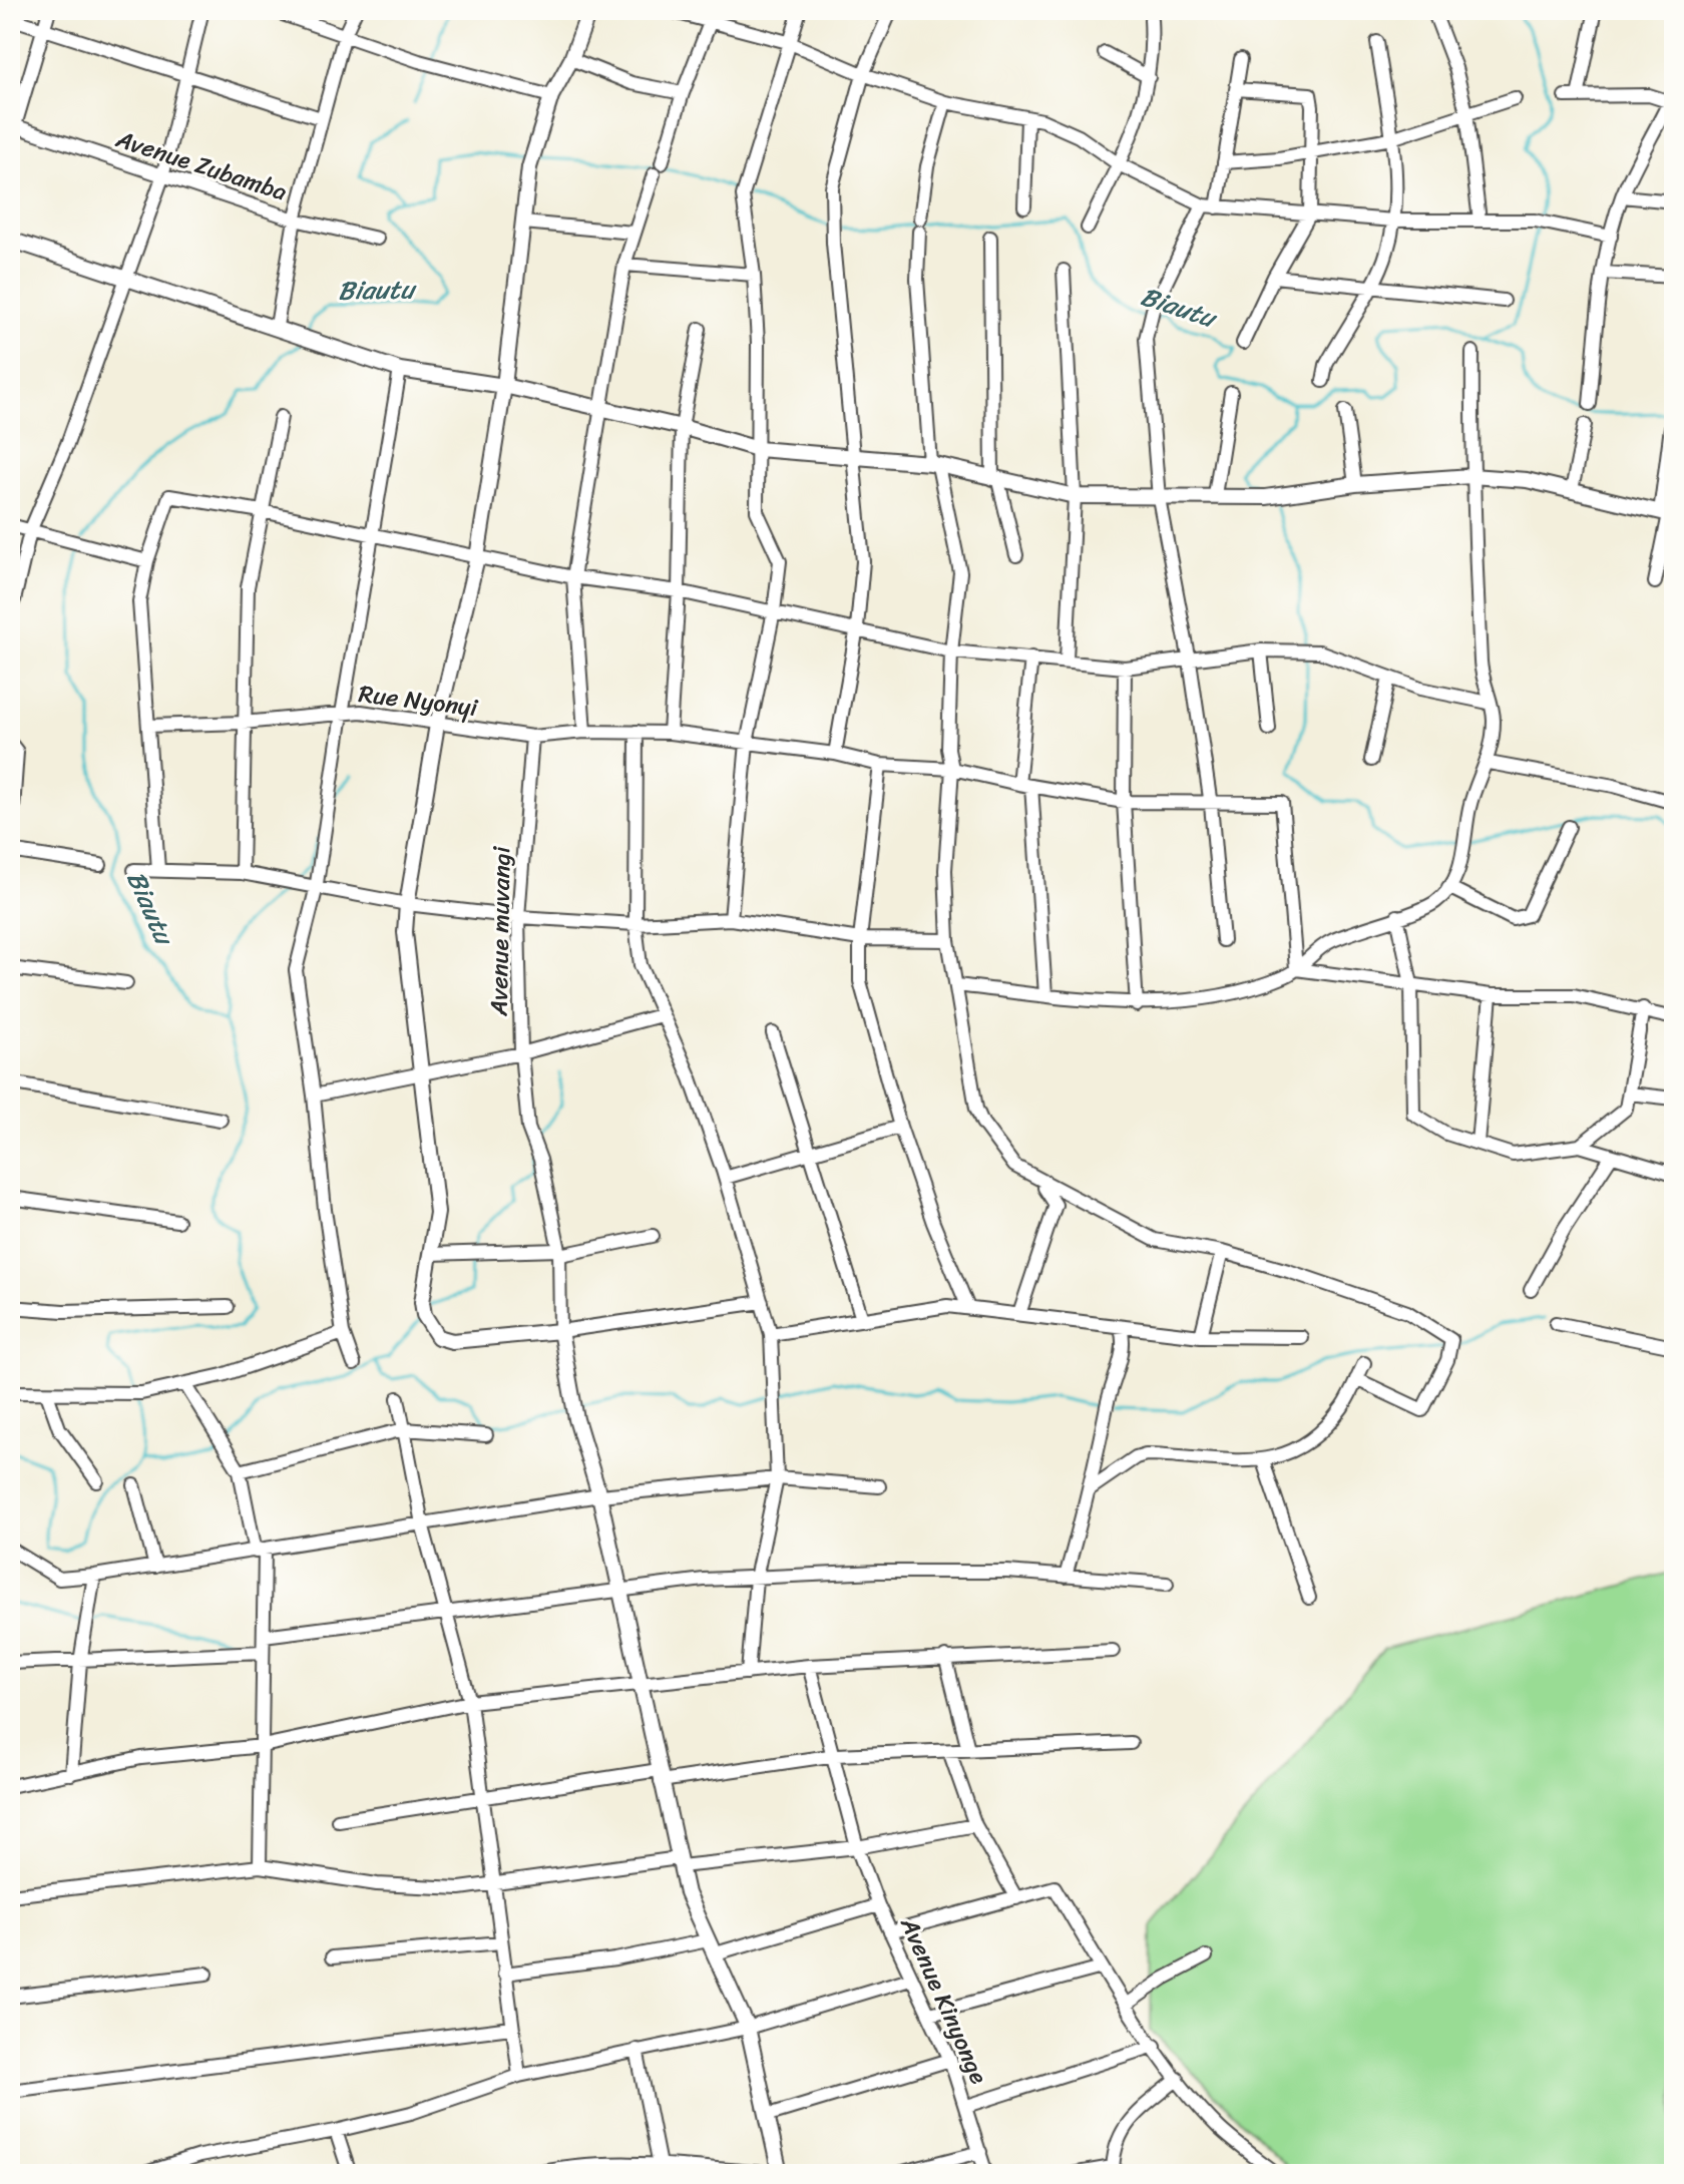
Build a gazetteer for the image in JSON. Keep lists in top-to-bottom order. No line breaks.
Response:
{"streets":{"street":["Avenue Zubamba","Rue Nyonyi","Avenue muvangi","Avenue Kinyonge"]},"crossings":[["Rue Nyonyi","Avenue muvangi"]],"water":["Biautu"]}
